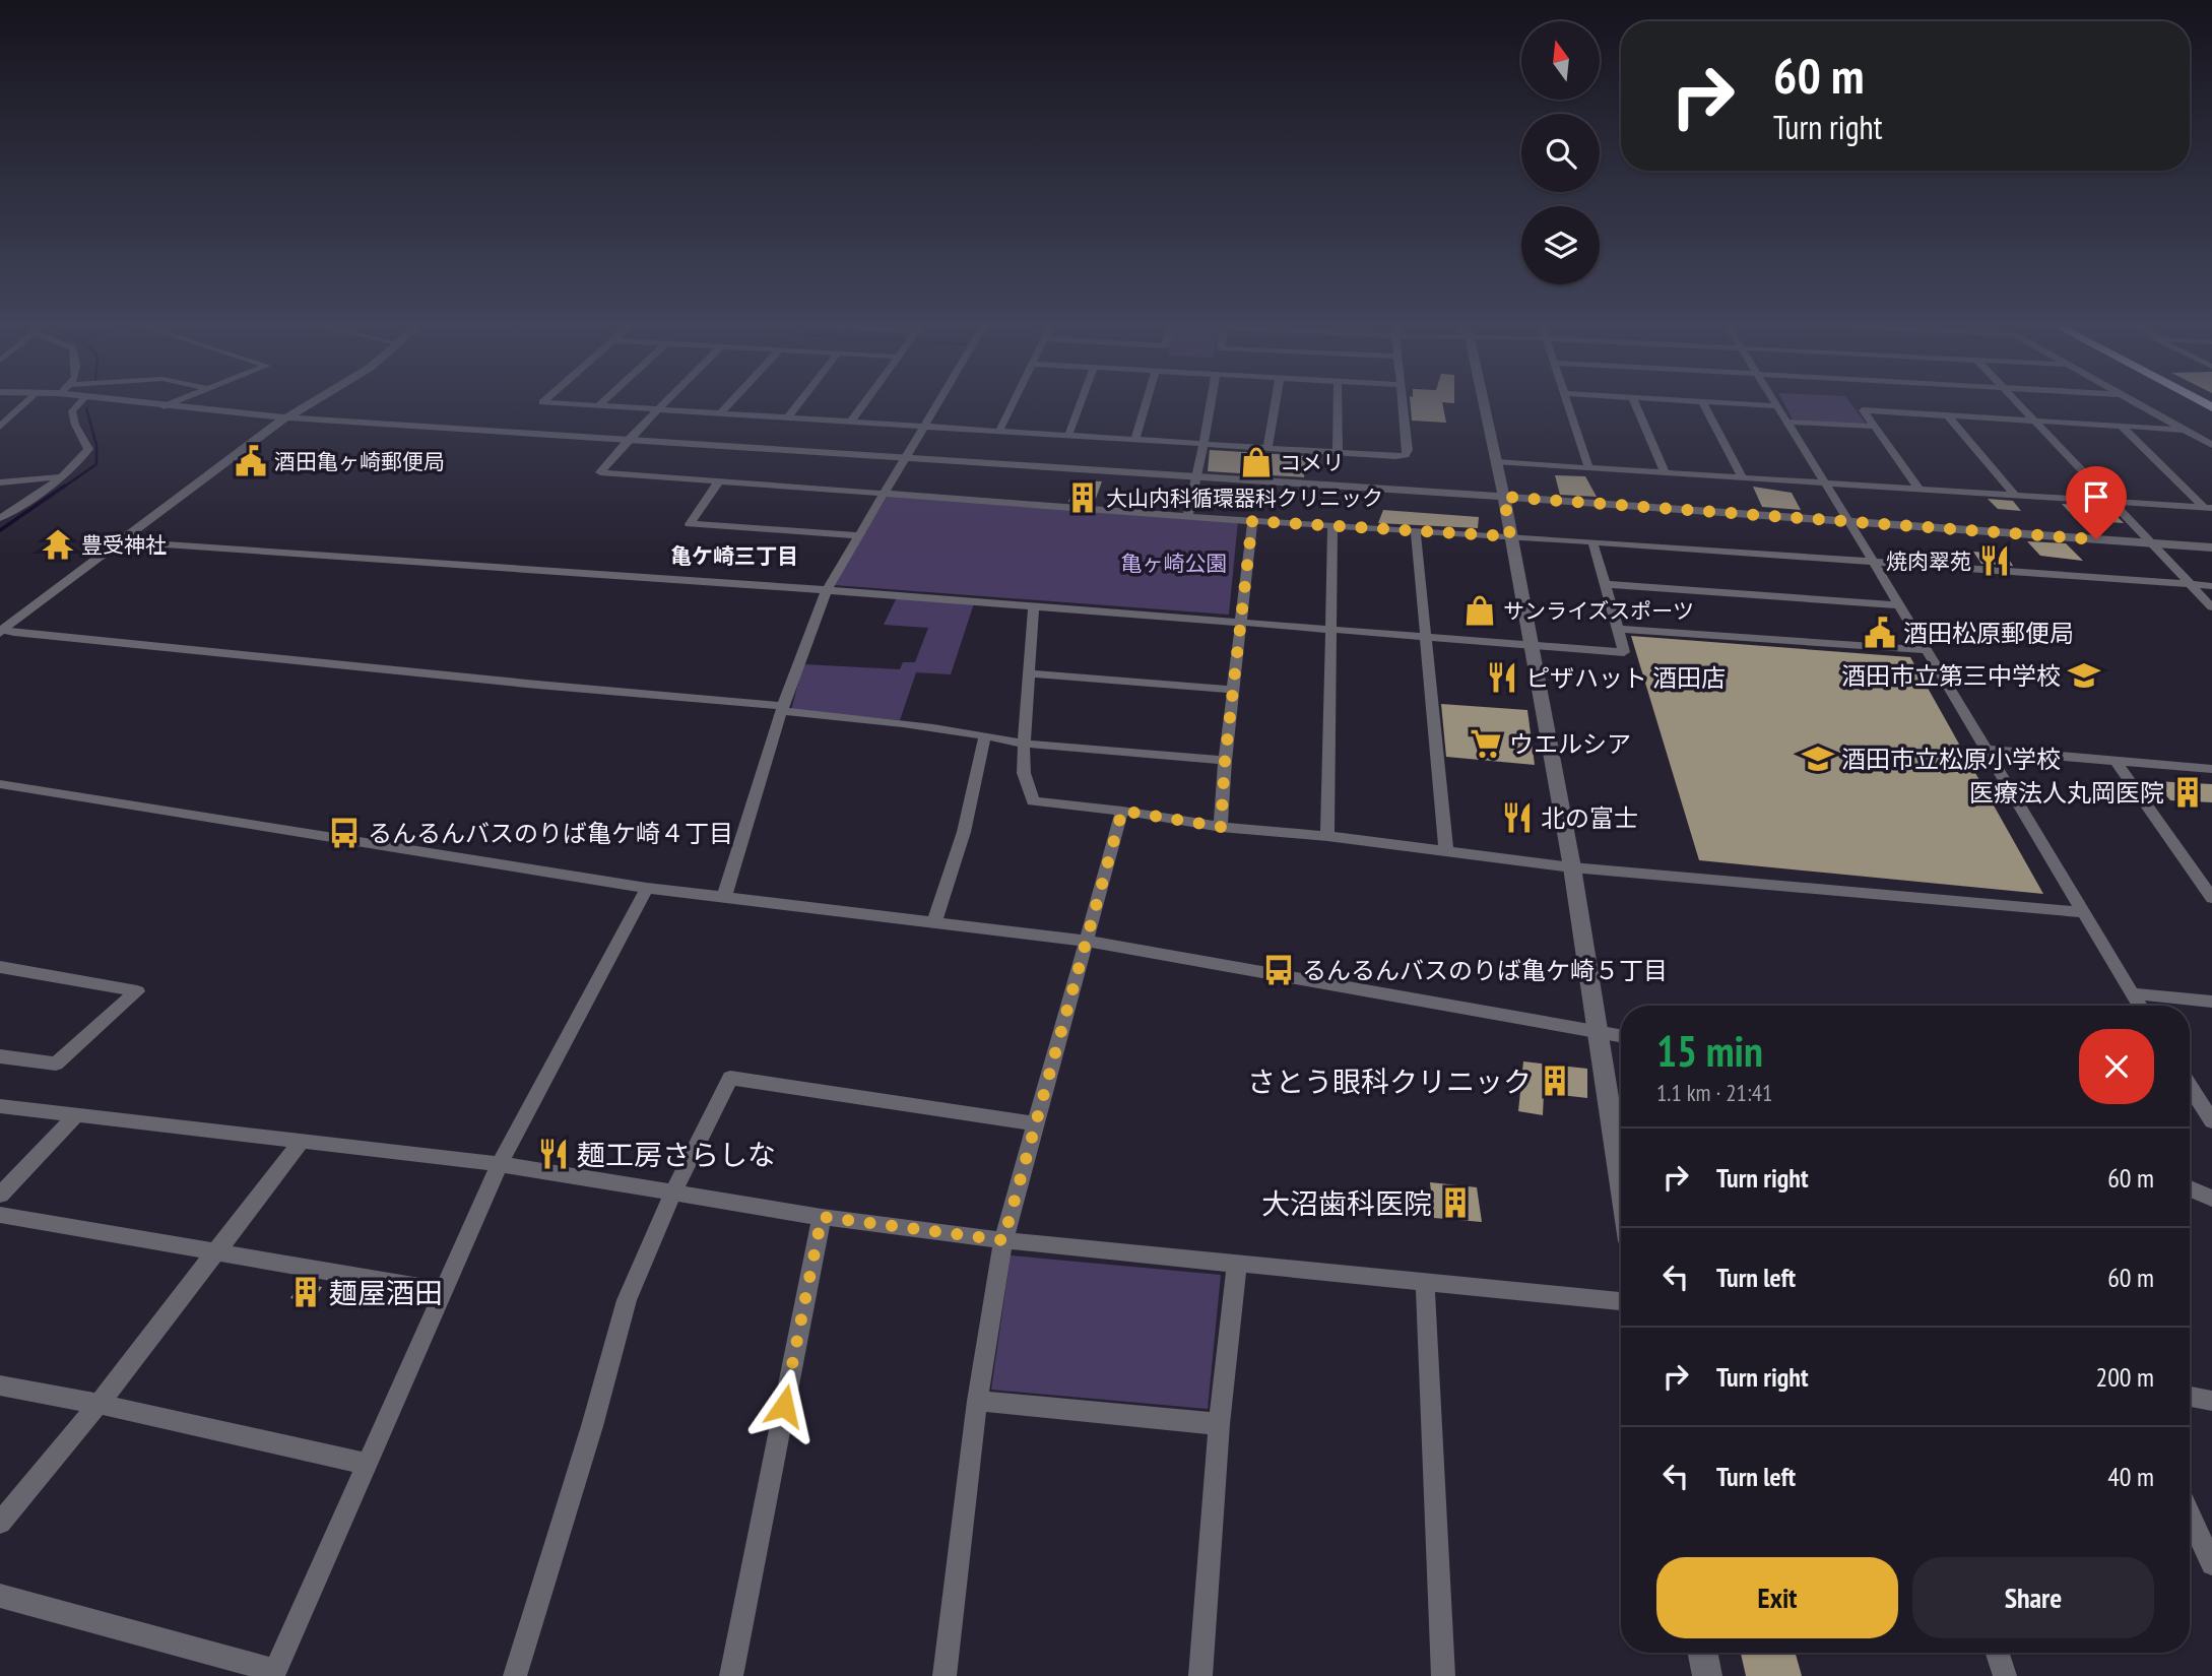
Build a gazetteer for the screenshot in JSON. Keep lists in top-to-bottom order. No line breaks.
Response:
{"districts":["亀ケ崎三丁目"],"parks":["亀ヶ崎公園"],"places":{"public building":["酒田亀ヶ崎郵便局","酒田松原郵便局"],"shop":["コメリ","サンライズスポーツ"],"building":["大山内科循環器科クリニック","医療法人丸岡医院","さとう眼科クリニック","大沼歯科医院","麺屋酒田"],"temple":["豊受神社"],"restaurant":["焼肉翠苑","ピザハット 酒田店","北の富士","麺工房さらしな"],"school or university":["酒田市立第三中学校","酒田市立松原小学校"],"supermarket":["ウエルシア"],"bus stop":["るんるんバスのりば亀ケ崎４丁目","るんるんバスのりば亀ケ崎５丁目"]},"north":"top","page":{"turn":["60 m","Turn right"],"heading":["15 min","1.1 km · 21:41"],"list":[{"name":"Turn right","value":"60 m"},{"name":"Turn left","value":"60 m"},{"name":"Turn right","value":"200 m"},{"name":"Turn left","value":"40 m"}],"buttons":["Exit","Share"]}}
